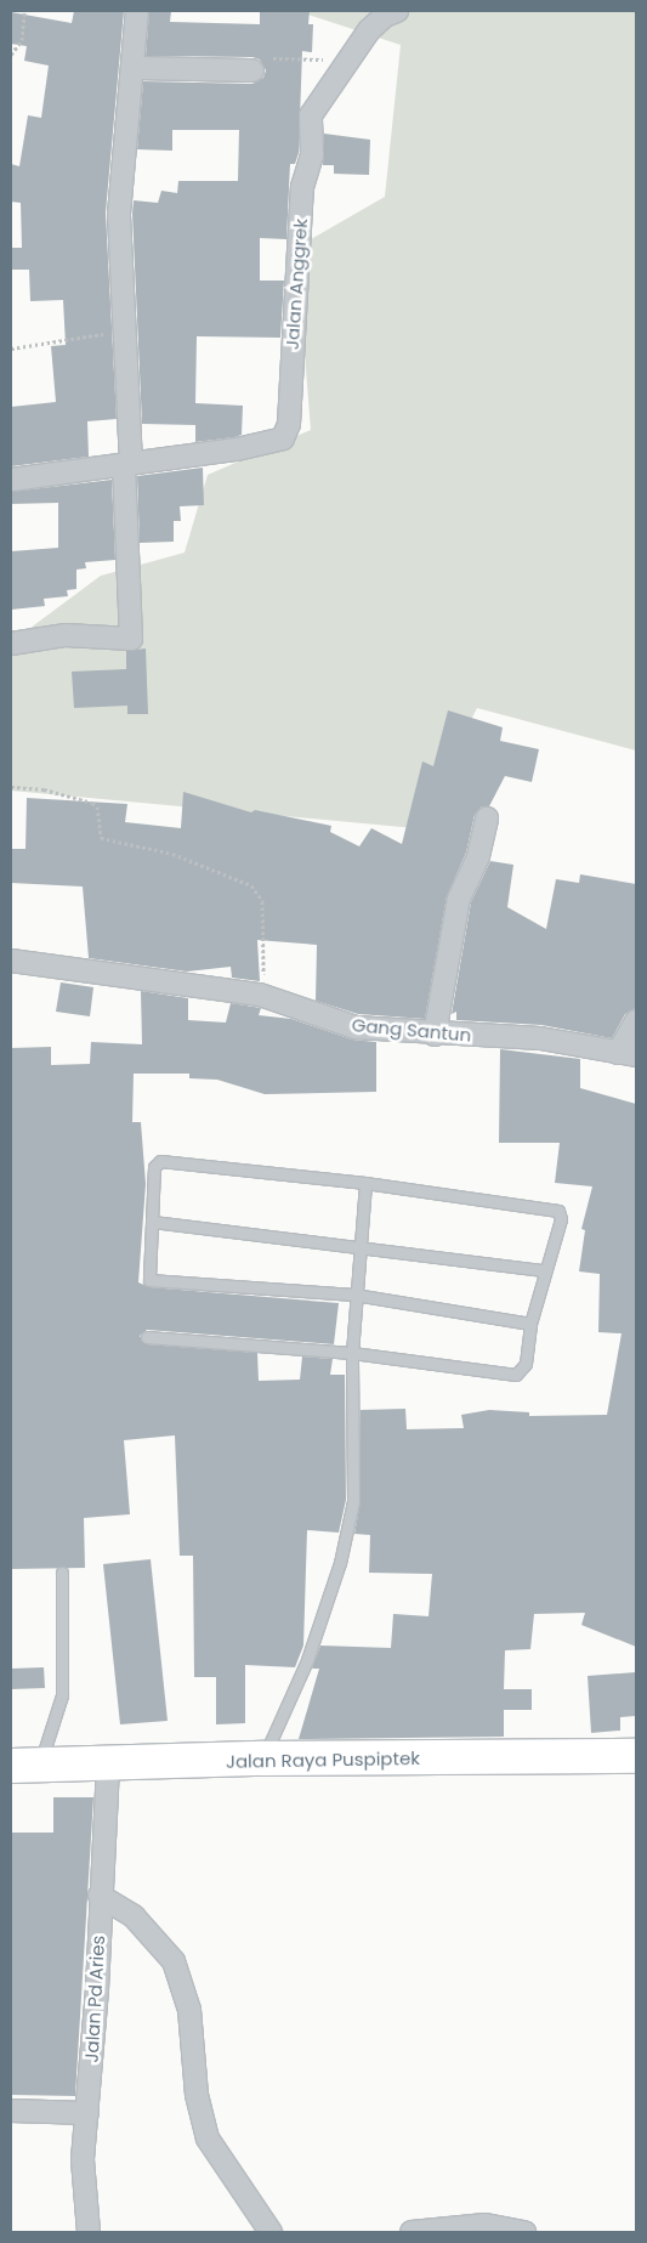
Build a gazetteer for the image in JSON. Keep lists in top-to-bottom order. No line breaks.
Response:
{"streets":{"main road":["Jalan Raya Puspiptek"],"street":["Jalan Anggrek","Gang Santun","Jalan Pd Aries"]},"crossings":[["Jalan Raya Puspiptek","Jalan Pd Aries"]]}
